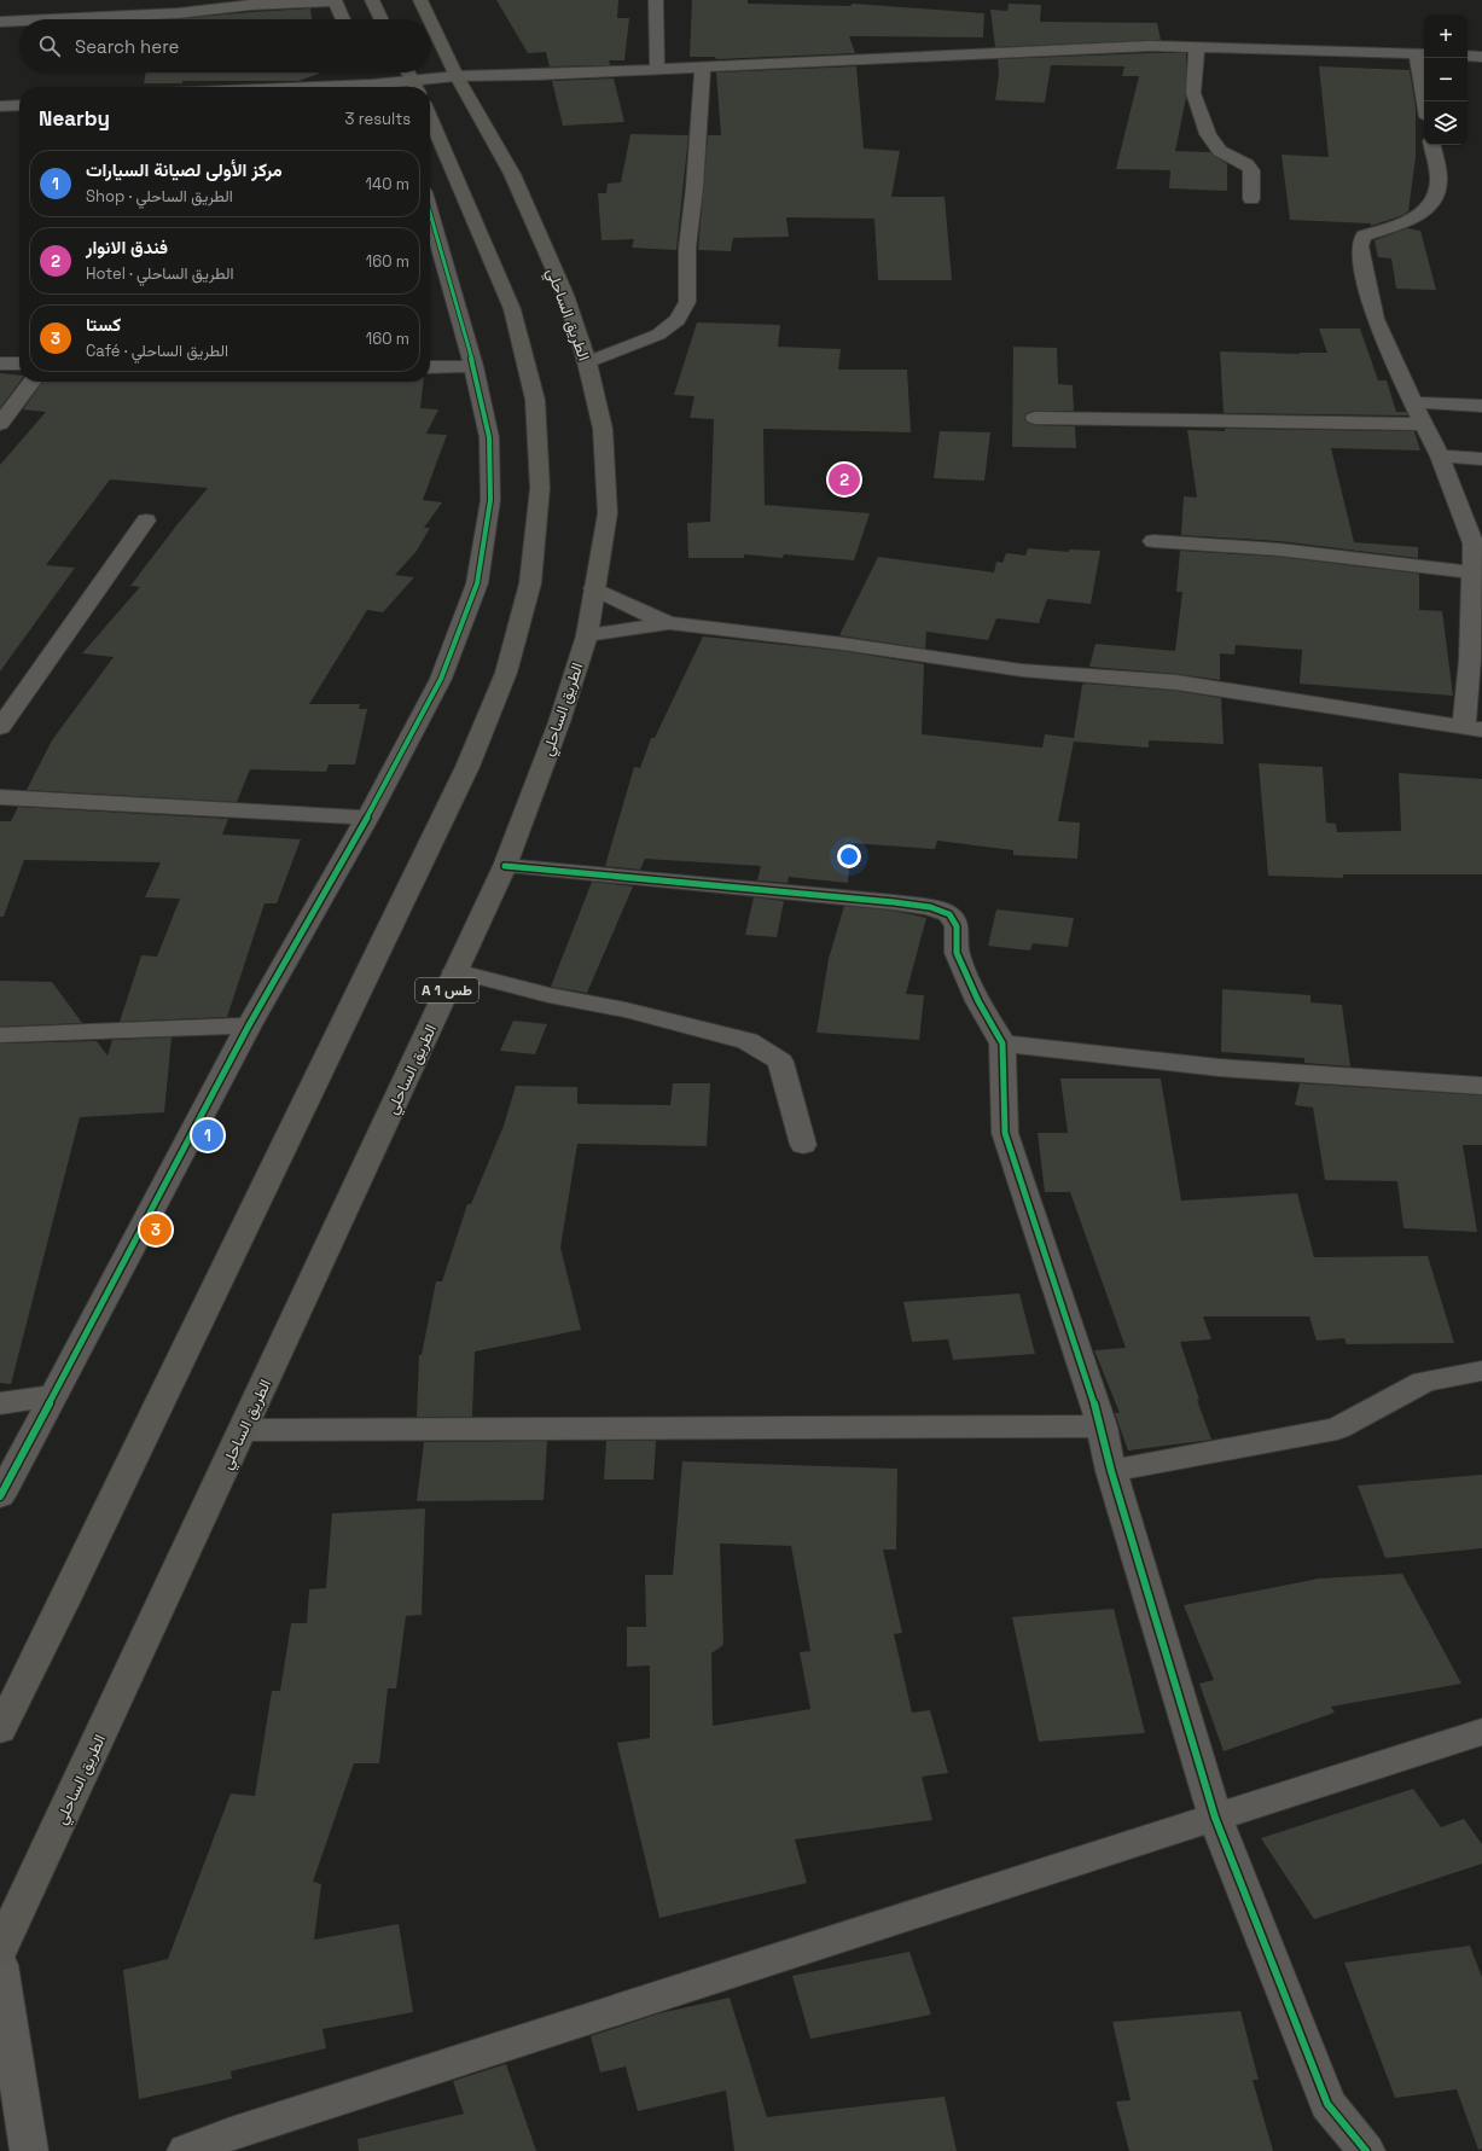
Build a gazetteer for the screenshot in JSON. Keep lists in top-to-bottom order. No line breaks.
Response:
{"streets":{"highway":["الطريق الساحلي","A 1 طس"]},"page":{"map_buttons":["+","−"],"search":"Search here","heading":["Nearby","3 results"],"list":[{"mark":"1","name":"مركز الأولى لصيانة السيارات","note":"Shop · الطريق الساحلي","value":"140 m"},{"mark":"2","name":"فندق الانوار","note":"Hotel · الطريق الساحلي","value":"160 m"},{"mark":"3","name":"كستا","note":"Café · الطريق الساحلي","value":"160 m"}],"pins":["2","1","3"]}}
